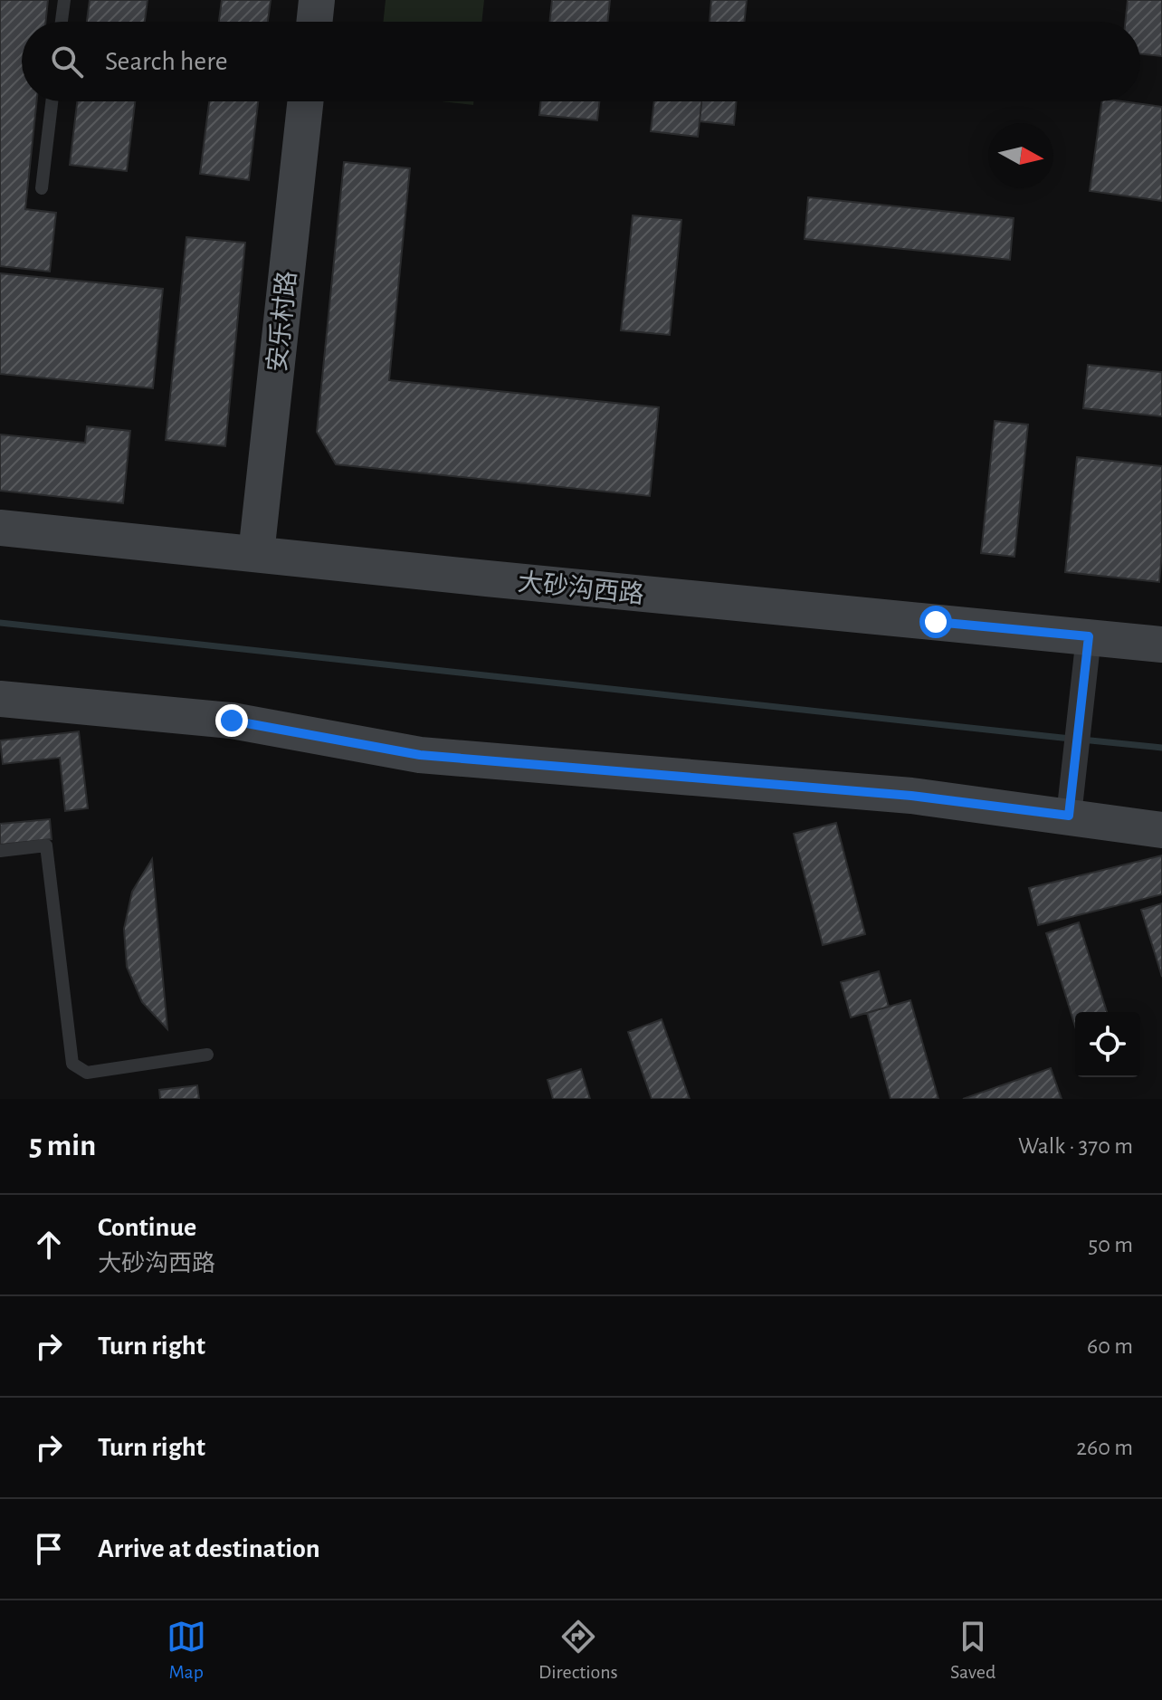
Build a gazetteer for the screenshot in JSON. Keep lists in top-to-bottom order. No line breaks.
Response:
{"streets":{"street":["安乐村路","大砂沟西路"]},"crossings":[["安乐村路","大砂沟西路"]],"north":"right","page":{"search":"Search here","heading":["5 min","Walk · 370 m"],"list":[["Continue","大砂沟西路","50 m"],["Turn right","60 m"],["Turn right","260 m"],"Arrive at destination"],"nav":["Map","Directions","Saved"]}}
